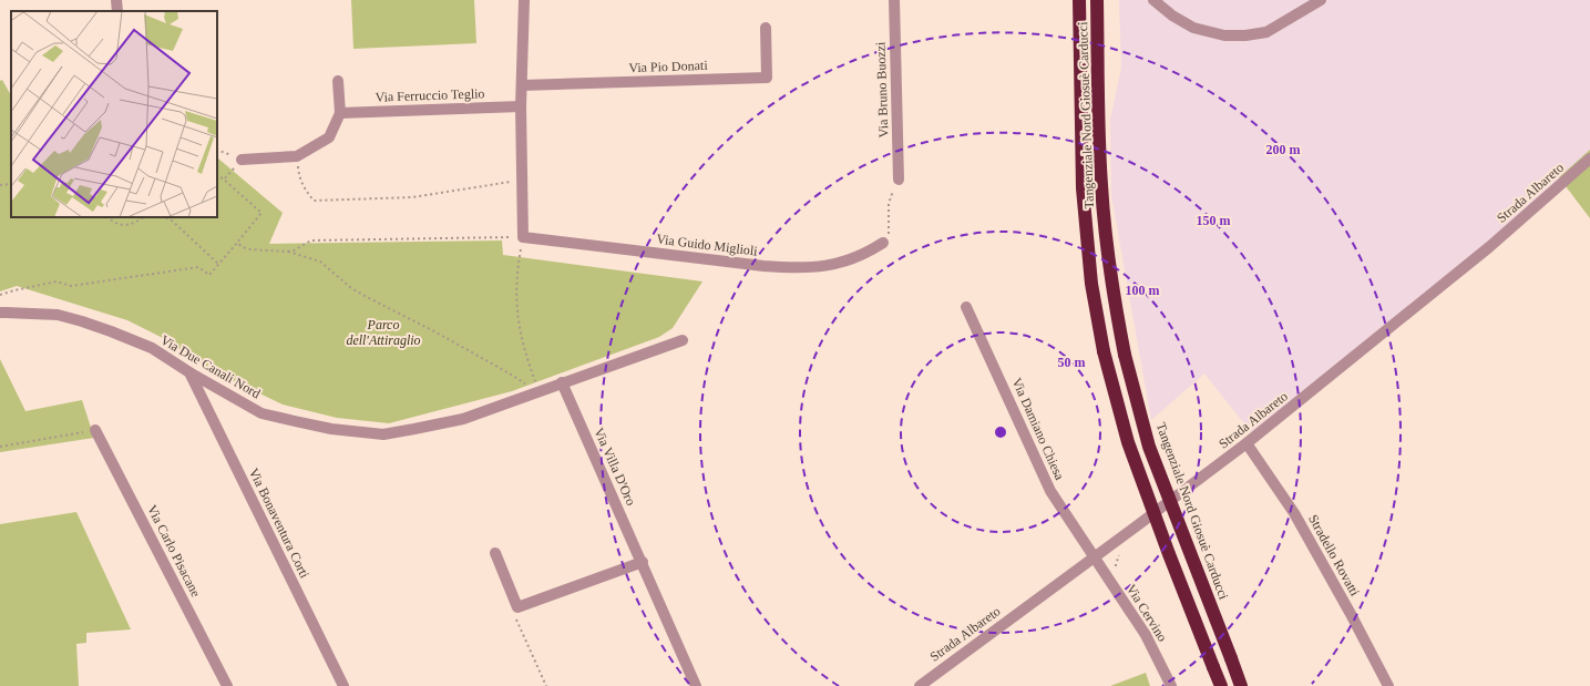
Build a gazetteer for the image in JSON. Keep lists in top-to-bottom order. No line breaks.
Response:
{"streets":{"highway":["Tangenziale Nord Giosuè Carducci"],"street":["Via Pio Donati","Via Bruno Buozzi","Via Ferruccio Teglio","Strada Albareto","Via Guido Miglioli","Via Due Canali Nord","Via Damiano Chiesa","Via Villa D'Oro","Via Bonaventura Corti","Via Carlo Pisacane","Stradello Rovatti","Via Cervino"]},"crossings":[["Strada Albareto","Via Damiano Chiesa"],["Strada Albareto","Stradello Rovatti"],["Strada Albareto","Via Cervino"],["Via Due Canali Nord","Via Villa D'Oro"],["Via Due Canali Nord","Via Bonaventura Corti"],["Via Damiano Chiesa","Via Cervino"]],"parks":["Parco dell'Attiraglio"],"rings":["200 m","150 m","100 m","50 m"]}
